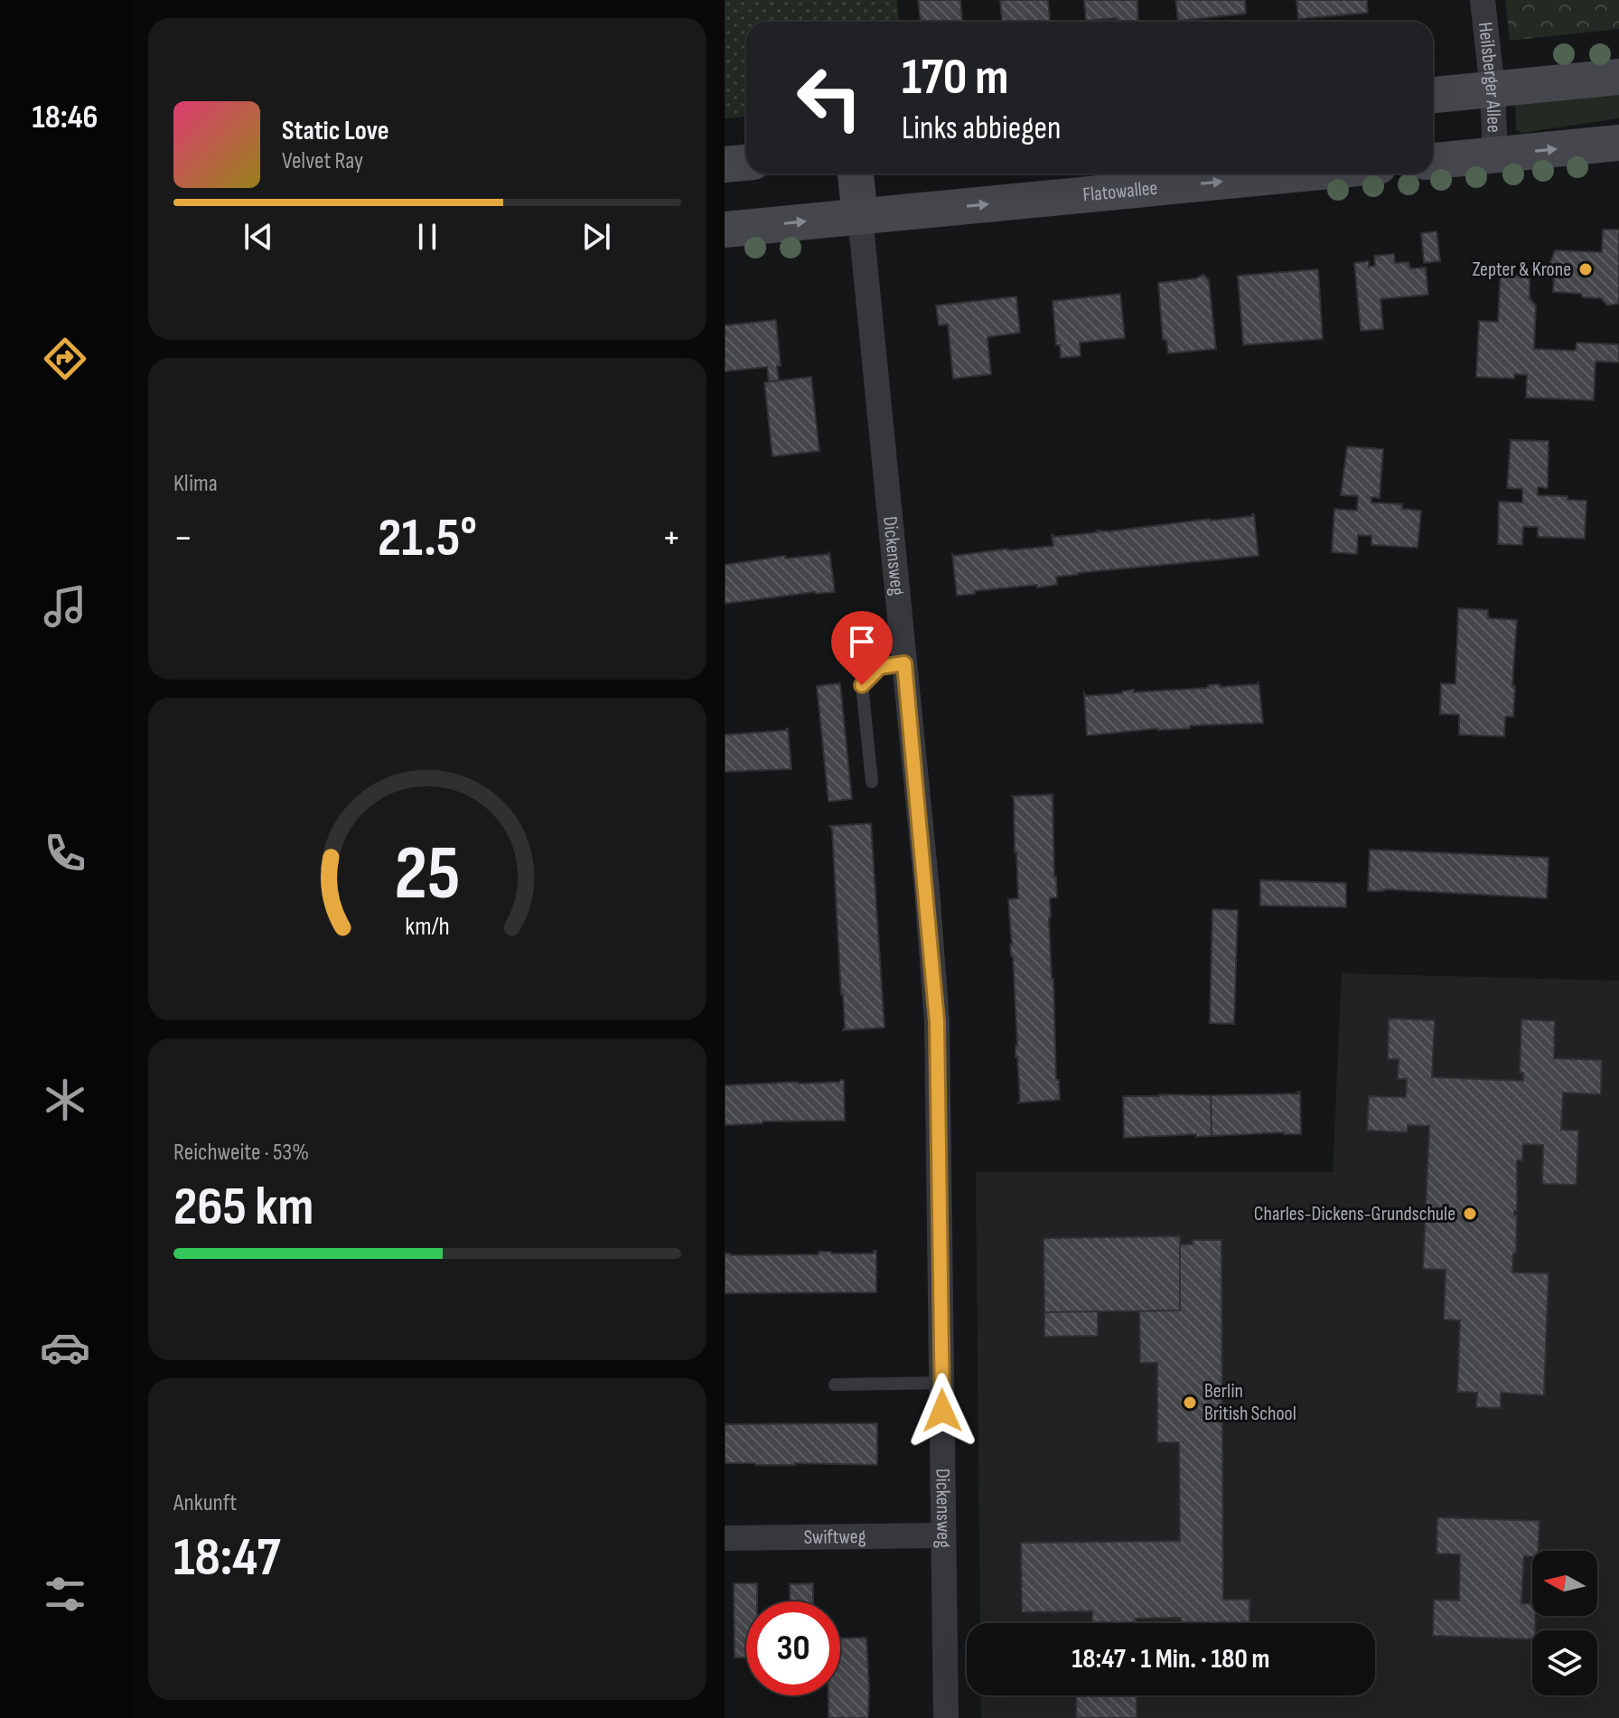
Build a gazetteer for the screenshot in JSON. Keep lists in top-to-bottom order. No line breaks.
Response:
{"streets":{"main road":["Flatowallee"],"street":["Heilsberger Allee","Dickensweg","Swiftweg"]},"crossings":[["Flatowallee","Dickensweg"],["Dickensweg","Swiftweg"]],"one_way":["Flatowallee"],"places":["Zepter & Krone","Charles-Dickens-Grundschule","Berlin British School"],"north":"left","page":{"tabs":"18:46","turn":["170 m","Links abbiegen"],"song":["Static Love","Velvet Ray"],"tile":["Klima",["Reichweite · 53%","265 km"],["Ankunft","18:47"]],"heat":["−","21.5°","+"],"limit":"30","trip":"18:47 · 1 Min. · 180 m","gauge":["25","km/h"]}}
